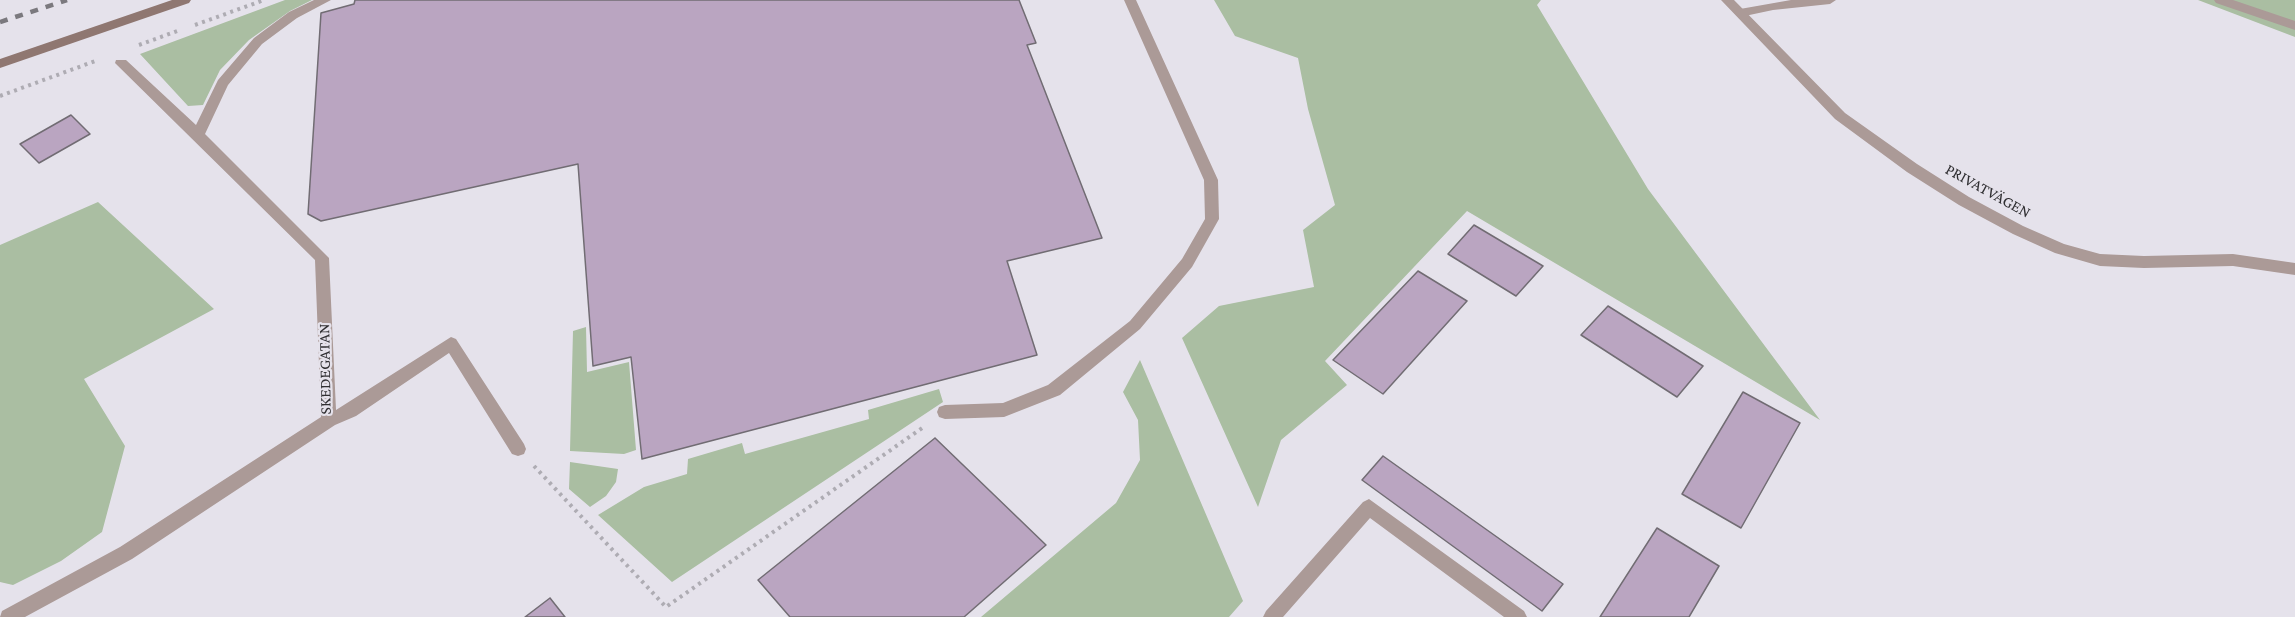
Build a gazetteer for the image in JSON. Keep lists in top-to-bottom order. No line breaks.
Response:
{"streets":{"street":["PRIVATVÄGEN","SKEDEGATAN"]}}
